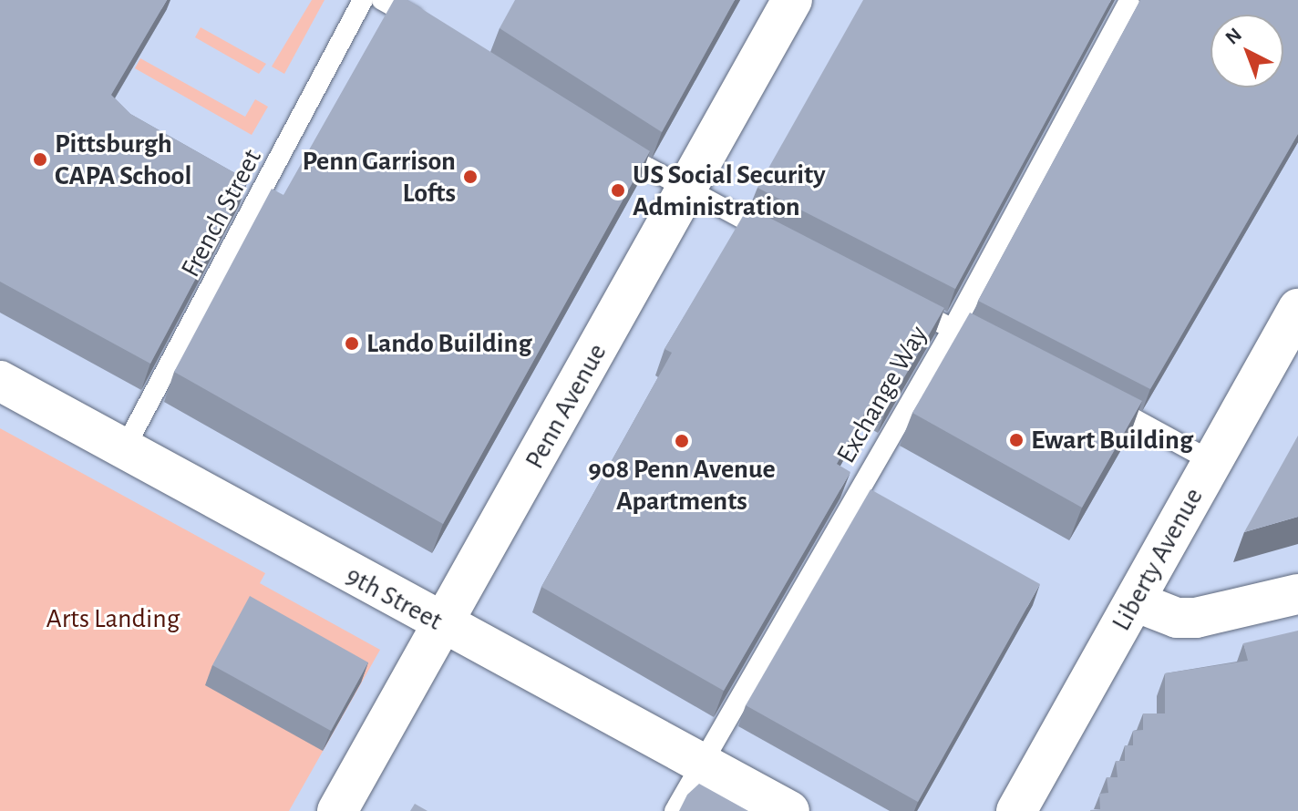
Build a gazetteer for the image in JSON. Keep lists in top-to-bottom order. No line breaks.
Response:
{"streets":{"street":["Penn Avenue","Liberty Avenue","9th Street"],"lane":["French Street","Exchange Way"]},"crossings":[["French Street","9th Street"],["Exchange Way","9th Street"],["Penn Avenue","9th Street"]],"parks":["Arts Landing"],"places":["Pittsburgh CAPA School","Penn Garrison Lofts","US Social Security Administration","Lando Building","Ewart Building","908 Penn Avenue Apartments"],"north":"top left"}
